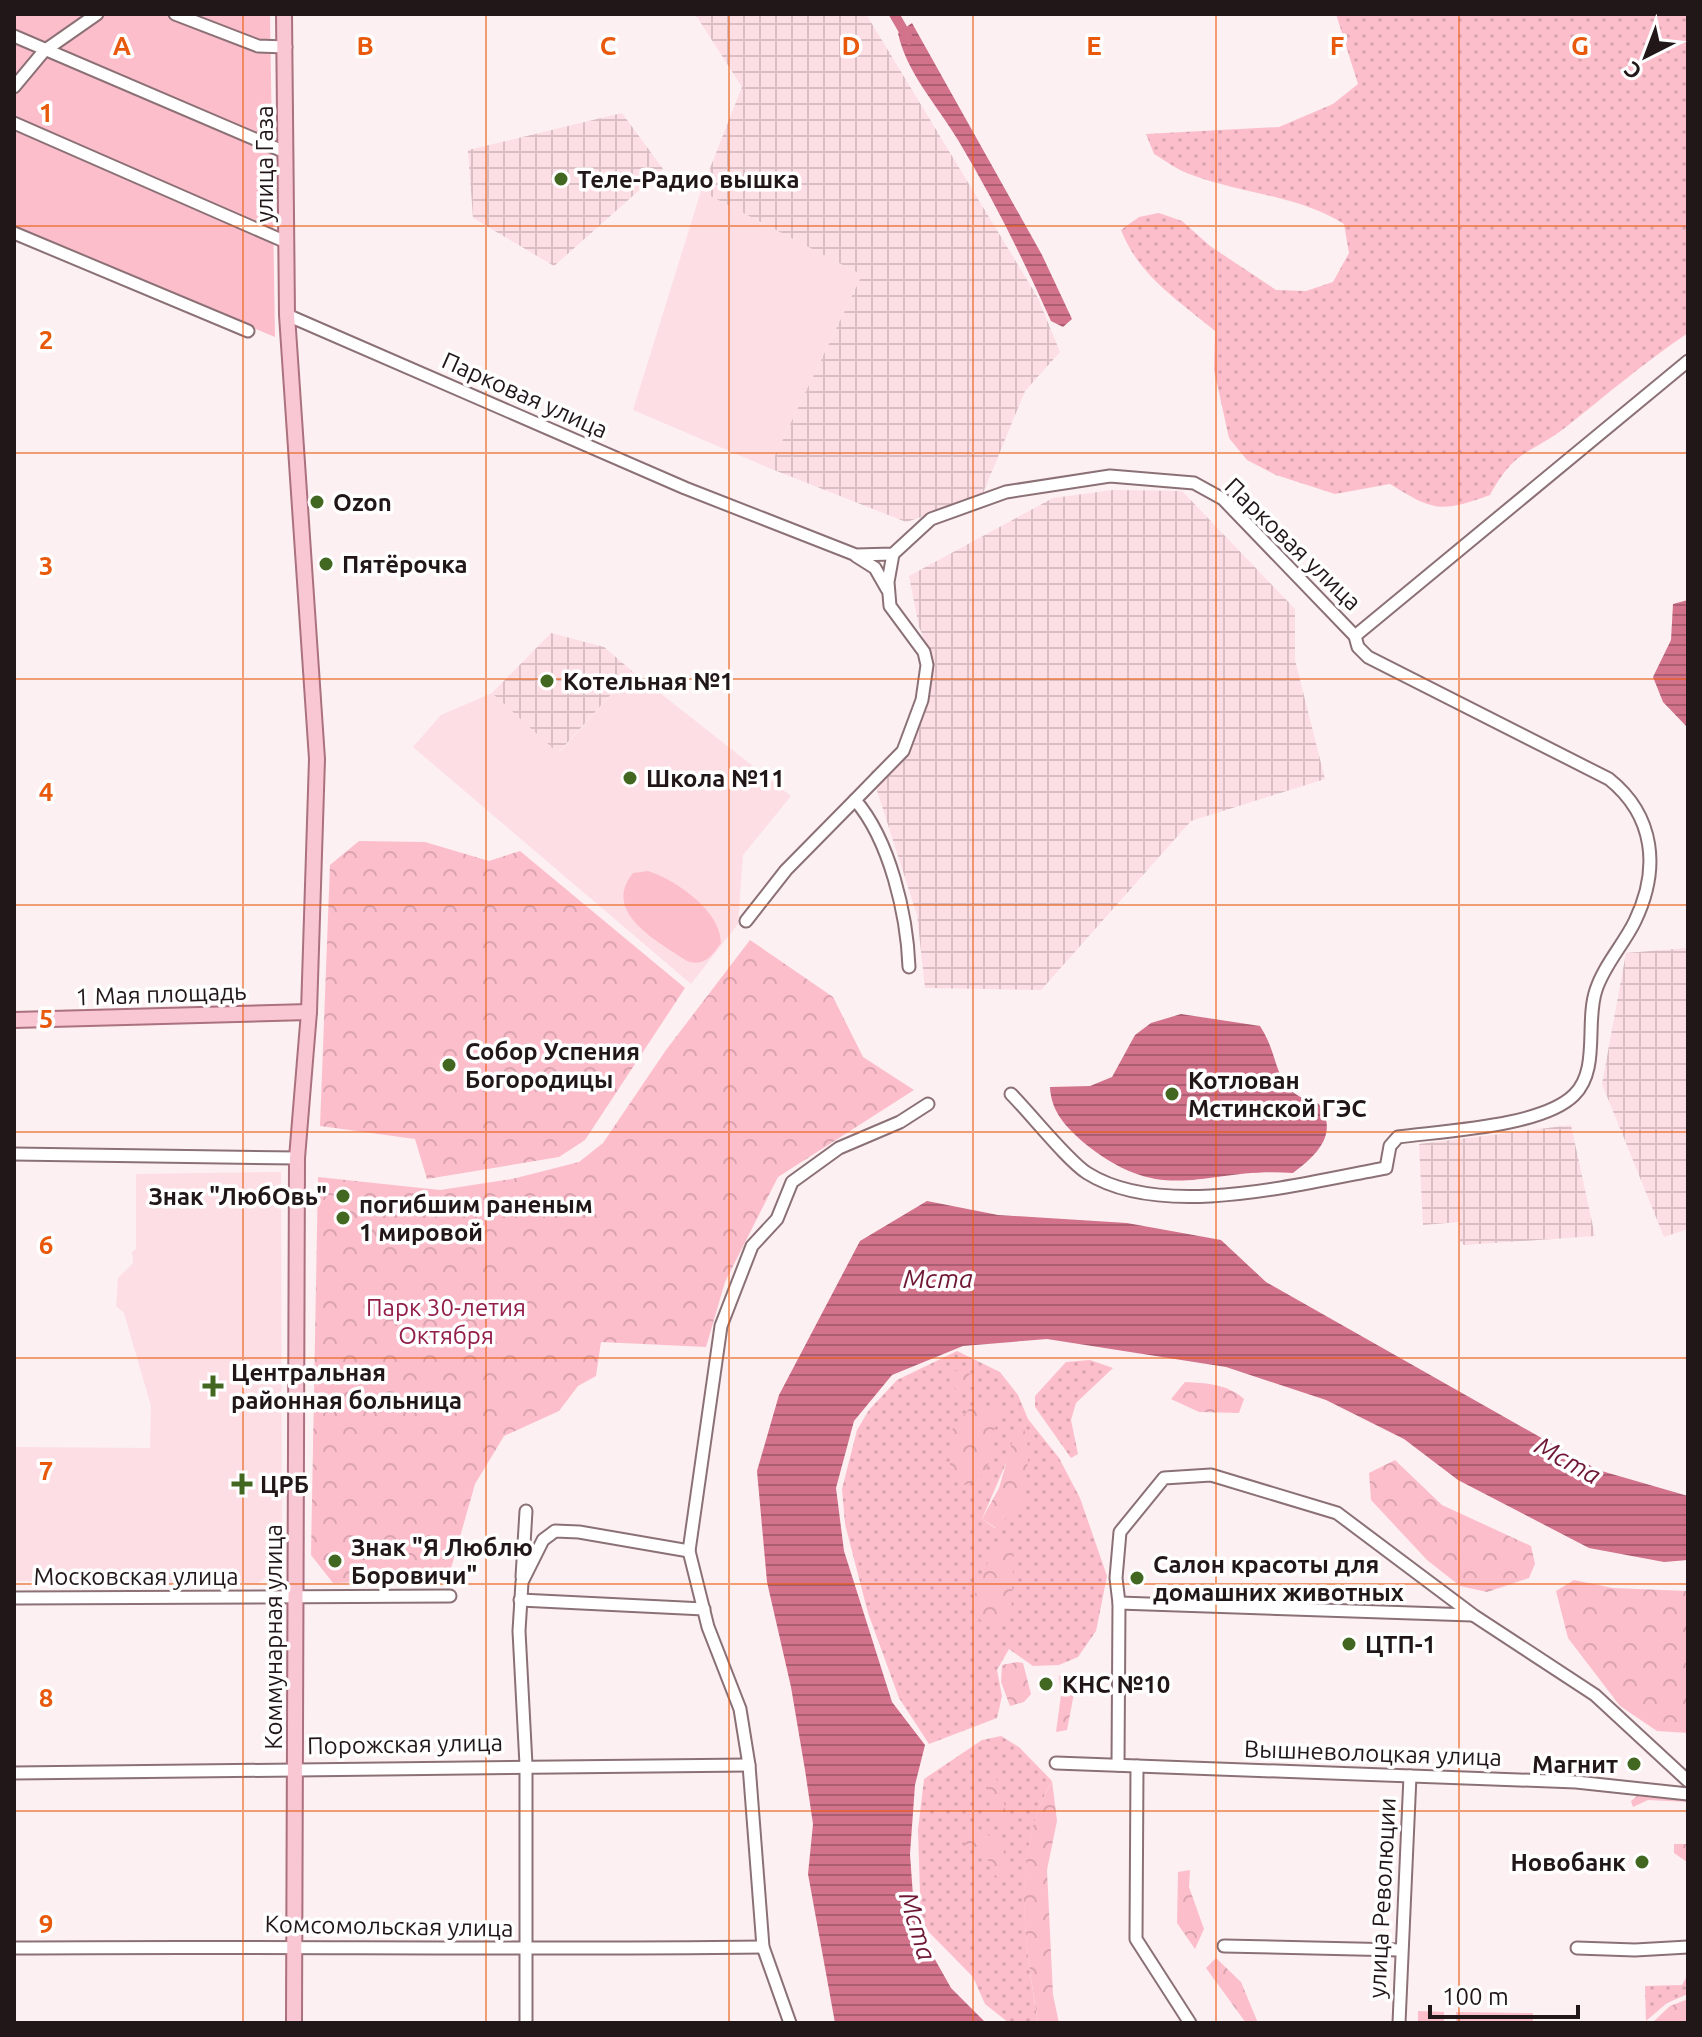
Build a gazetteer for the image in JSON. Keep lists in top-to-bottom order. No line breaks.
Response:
{"streets":{"main road":["улица Газа","1 Мая площадь","Коммунарная улица"],"street":["Парковая улица","Московская улица","Порожская улица","Вышневолоцкая улица","улица Революции","Комсомольская улица"]},"crossings":[["улица Газа","Парковая улица"],["1 Мая площадь","Коммунарная улица"],["Московская улица","Коммунарная улица"],["Коммунарная улица","Порожская улица"],["Коммунарная улица","Комсомольская улица"],["Вышневолоцкая улица","улица Революции"]],"water":["Мста"],"parks":["Парк 30-летия Октября"],"places":{"other":["Теле-Радио вышка","Ozon","Пятёрочка","Котельная №1","Школа №11","Собор Успения Богородицы","Котлован Мстинской ГЭС","Знак \"ЛюбОвь\"","погибшим раненым 1 мировой","Знак \"Я Люблю Боровичи\"","Салон красоты для домашних животных","ЦТП-1","КНС №10","Магнит","Новобанк"],"health":["Центральная районная больница","ЦРБ"]},"scale_bar":"100 m","north":"bottom left","grid":{"columns":["A","B","C","D","E","F","G"],"rows":["1","2","3","4","5","6","7","8","9"]}}
